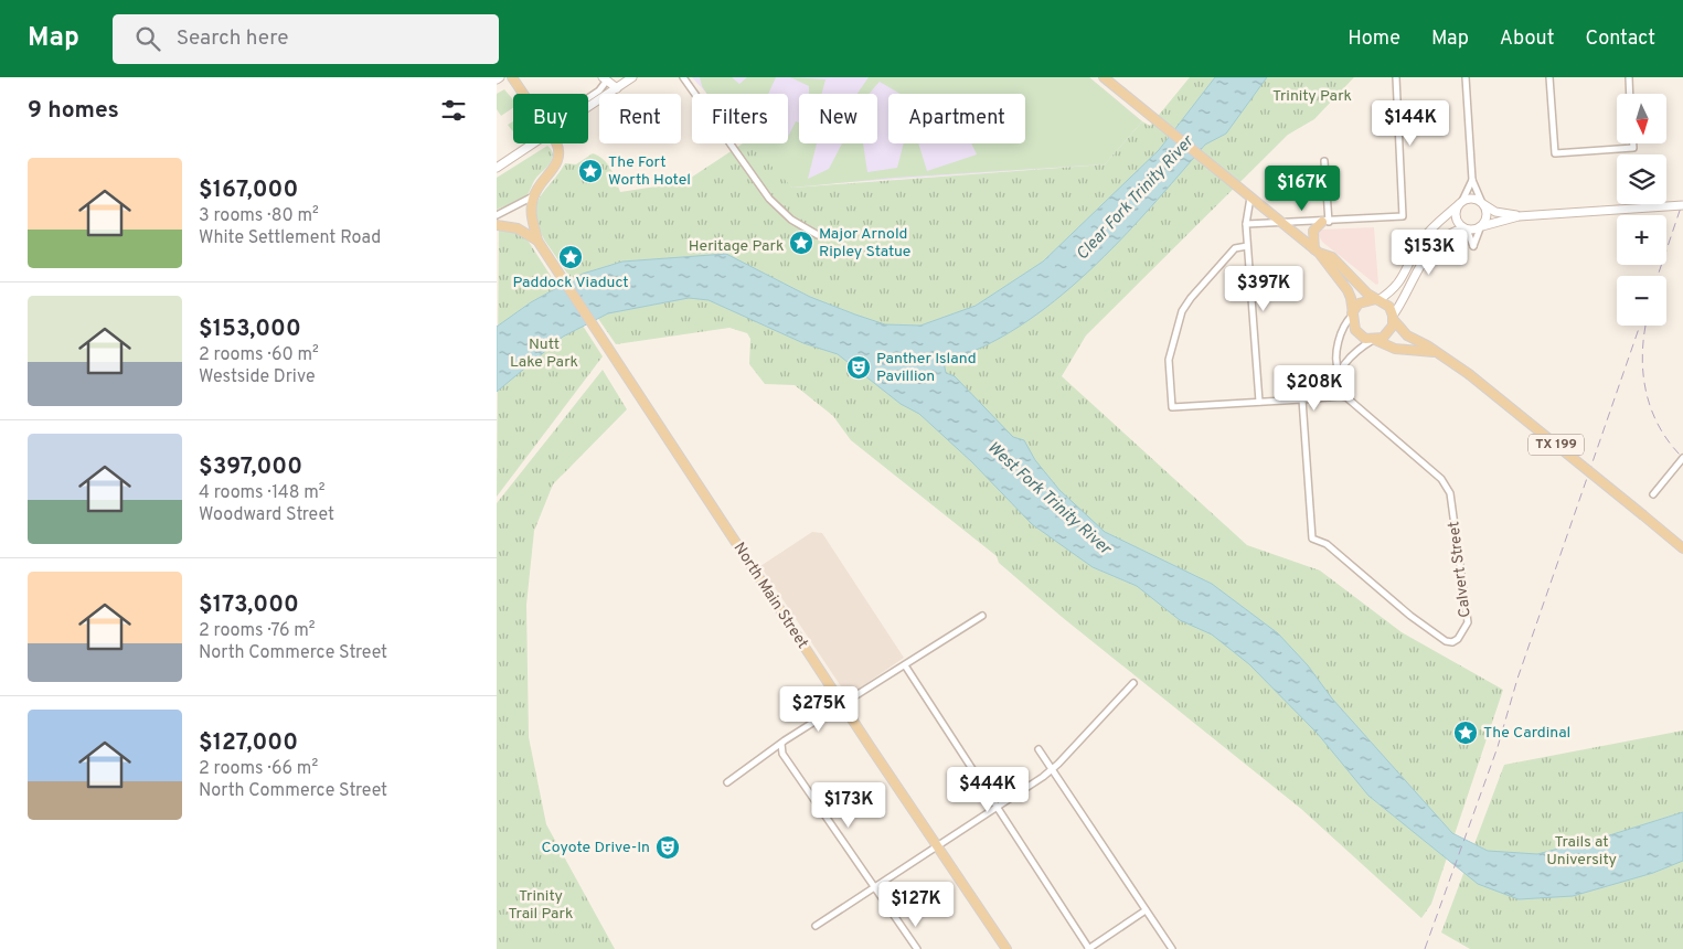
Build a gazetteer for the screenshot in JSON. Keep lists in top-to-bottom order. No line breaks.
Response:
{"streets":{"main road":["TX 199","North Main Street"],"street":["Calvert Street"]},"water":["Clear Fork Trinity River","West Fork Trinity River"],"parks":["Trinity Park","Heritage Park","Nutt Lake Park","Trails at University","Trinity Trail Park"],"places":{"place":["The Fort Worth Hotel","Major Arnold Ripley Statue","Paddock Viaduct","The Cardinal"],"theatre":["Panther Island Pavillion","Coyote Drive-In"]},"north":"bottom","page":{"header":"Map","search":"Search here","nav":["Home","Map","About","Contact"],"heading":"9 homes","map_buttons":["+","−"],"chip":["Buy","Rent","Filters","New","Apartment"],"price":["$144K","$167K","$153K","$397K","$208K","$275K","$444K","$173K","$127K"],"list":[{"name":"$167,000","note":"3 rooms · 80 m² · White Settlement Road"},{"name":"$153,000","note":"2 rooms · 60 m² · Westside Drive"},{"name":"$397,000","note":"4 rooms · 148 m² · Woodward Street"},{"name":"$173,000","note":"2 rooms · 76 m² · North Commerce Street"},{"name":"$127,000","note":"2 rooms · 66 m² · North Commerce Street"}]}}
